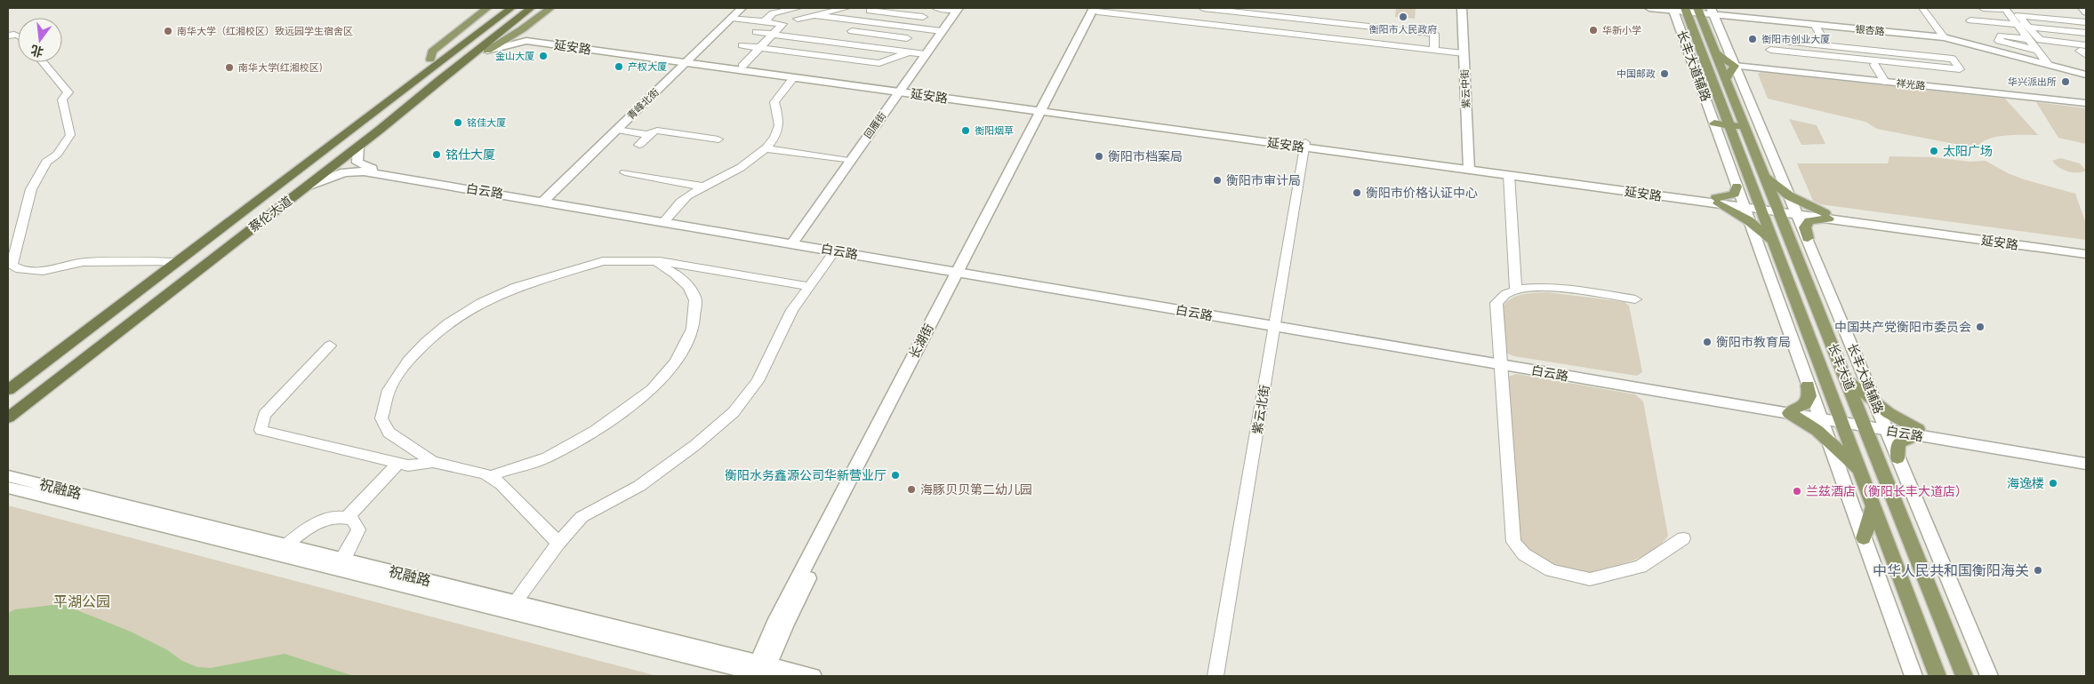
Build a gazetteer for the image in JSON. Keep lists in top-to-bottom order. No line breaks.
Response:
{"streets":{"highway":["蔡伦大道"],"main road":["银杏路","延安路","长丰大道辅路","祥光路","紫云中街","青峰北街","回雁街","白云路","长湖街","长丰大道","祝融路"],"street":["紫云北街"]},"crossings":[["银杏路","长丰大道辅路"],["银杏路","长丰大道"],["延安路","长丰大道辅路"],["延安路","紫云中街"],["延安路","青峰北街"],["延安路","回雁街"],["延安路","长湖街"],["延安路","长丰大道"],["延安路","紫云北街"],["长丰大道辅路","祥光路"],["长丰大道辅路","白云路"],["长丰大道辅路","长丰大道"],["青峰北街","白云路"],["回雁街","白云路"],["白云路","蔡伦大道"],["白云路","长湖街"],["白云路","长丰大道"],["白云路","紫云北街"],["长湖街","祝融路"]],"parks":["平湖公园"],"places":["衡阳市人民政府","华新小学","南华大学（红湘校区）致远园学生宿舍区","衡阳市创业大厦","金山大厦","产权大厦","南华大学(红湘校区)","中国邮政","华兴派出所","铭佳大厦","衡阳烟草","太阳广场","铭仕大厦","衡阳市档案局","衡阳市审计局","衡阳市价格认证中心","中国共产党衡阳市委员会","衡阳市教育局","衡阳水务鑫源公司华新营业厅","海逸楼","海豚贝贝第二幼儿园","兰兹酒店（衡阳长丰大道店）","中华人民共和国衡阳海关"],"north":"bottom"}
